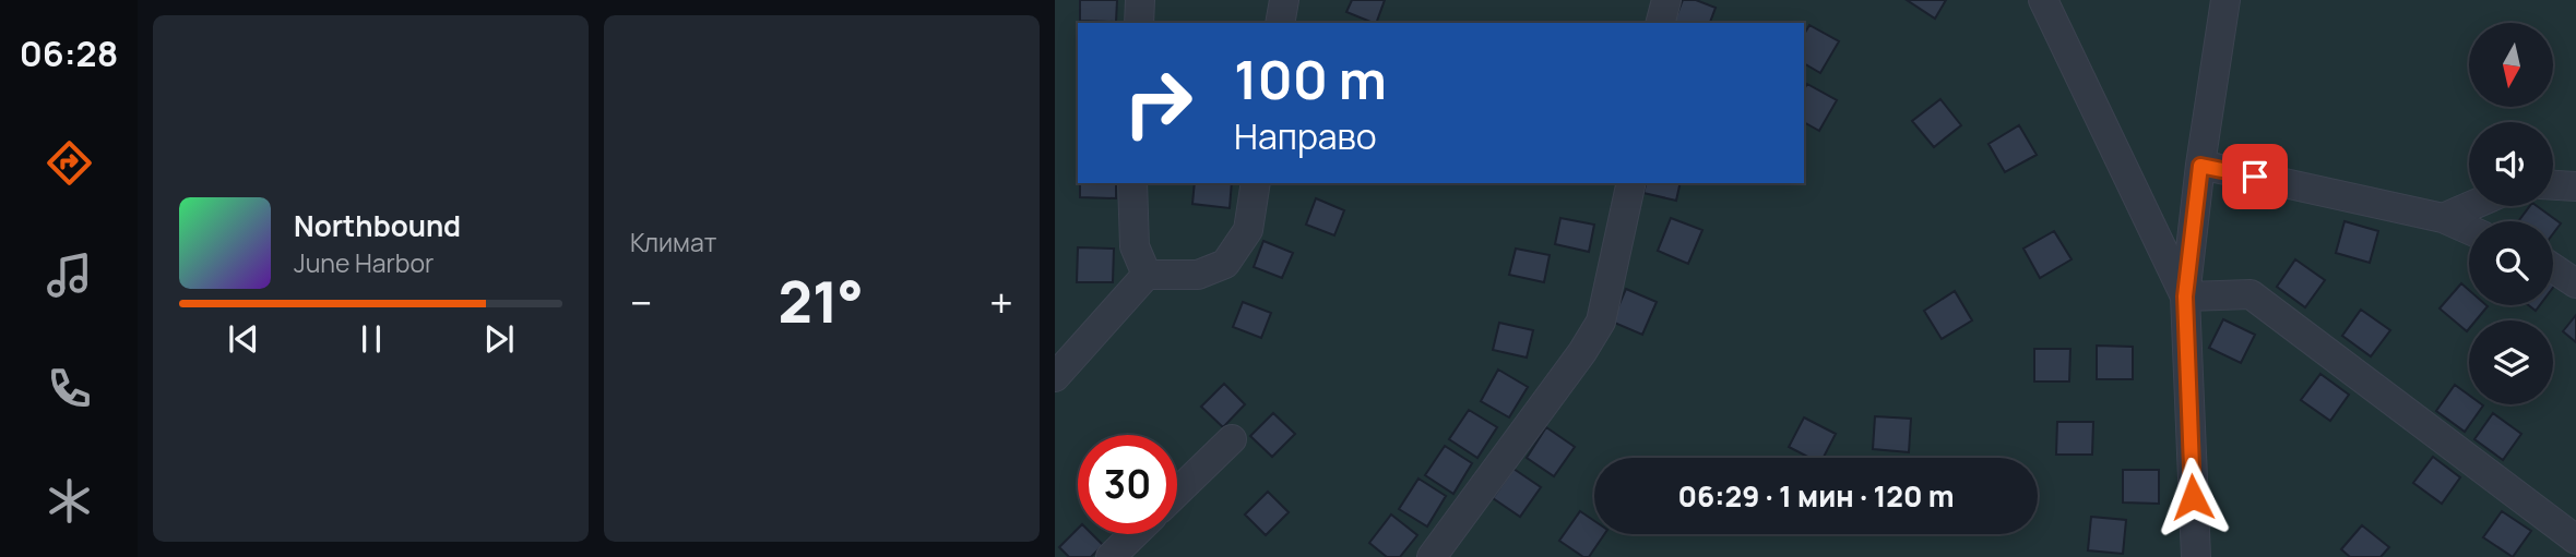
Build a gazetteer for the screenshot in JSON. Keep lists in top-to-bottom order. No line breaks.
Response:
{"north":"bottom","page":{"tabs":"06:28","tile":"Климат","turn":["100 m","Направо"],"song":["Northbound","June Harbor"],"heat":["−","21°","+"],"limit":"30","trip":"06:29 · 1 мин · 120 m"}}
